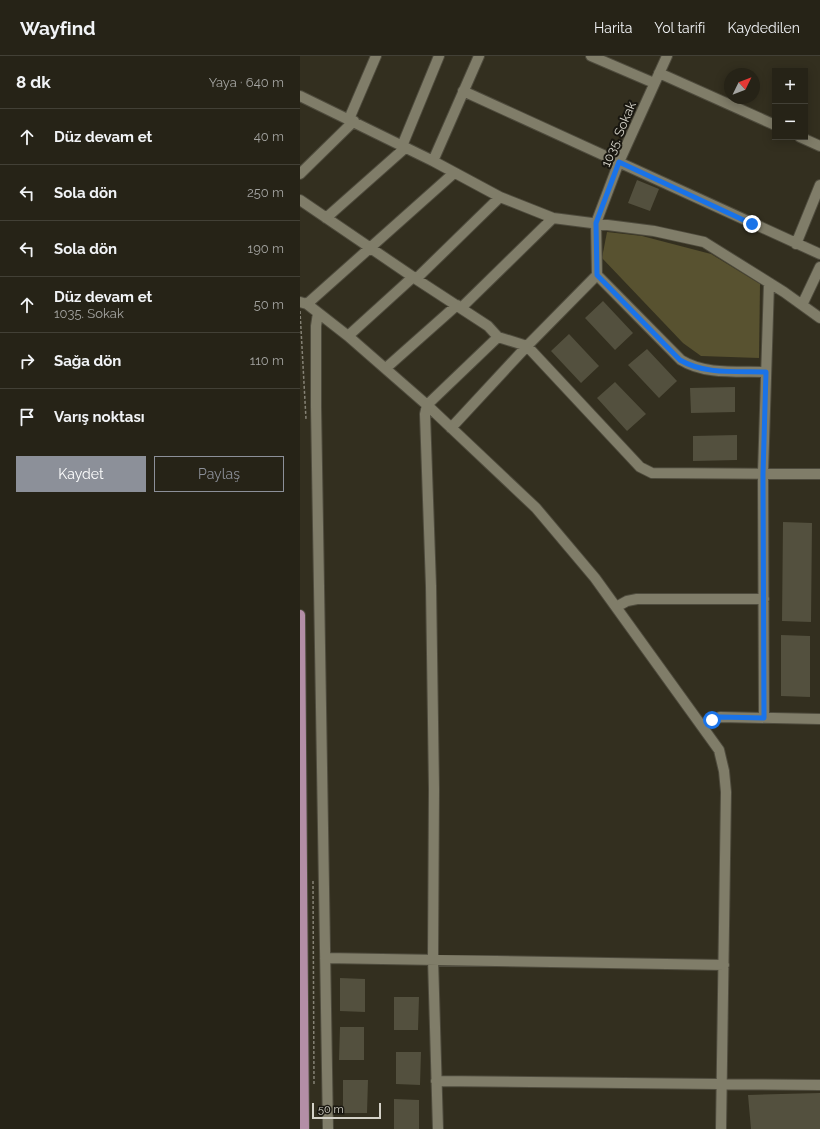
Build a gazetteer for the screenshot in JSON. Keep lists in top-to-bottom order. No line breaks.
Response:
{"streets":{"street":["1035. Sokak"]},"scale_bar":"50 m","north":"top right","page":{"header":"Wayfind","nav":["Harita","Yol tarifi","Kaydedilen"],"heading":["8 dk","Yaya · 640 m"],"map_buttons":["+","−"],"list":[["Düz devam et","40 m"],["Sola dön","250 m"],["Sola dön","190 m"],["Düz devam et","1035. Sokak","50 m"],["Sağa dön","110 m"],"Varış noktası"],"buttons":["Kaydet","Paylaş"],"scale":"50 m"}}
